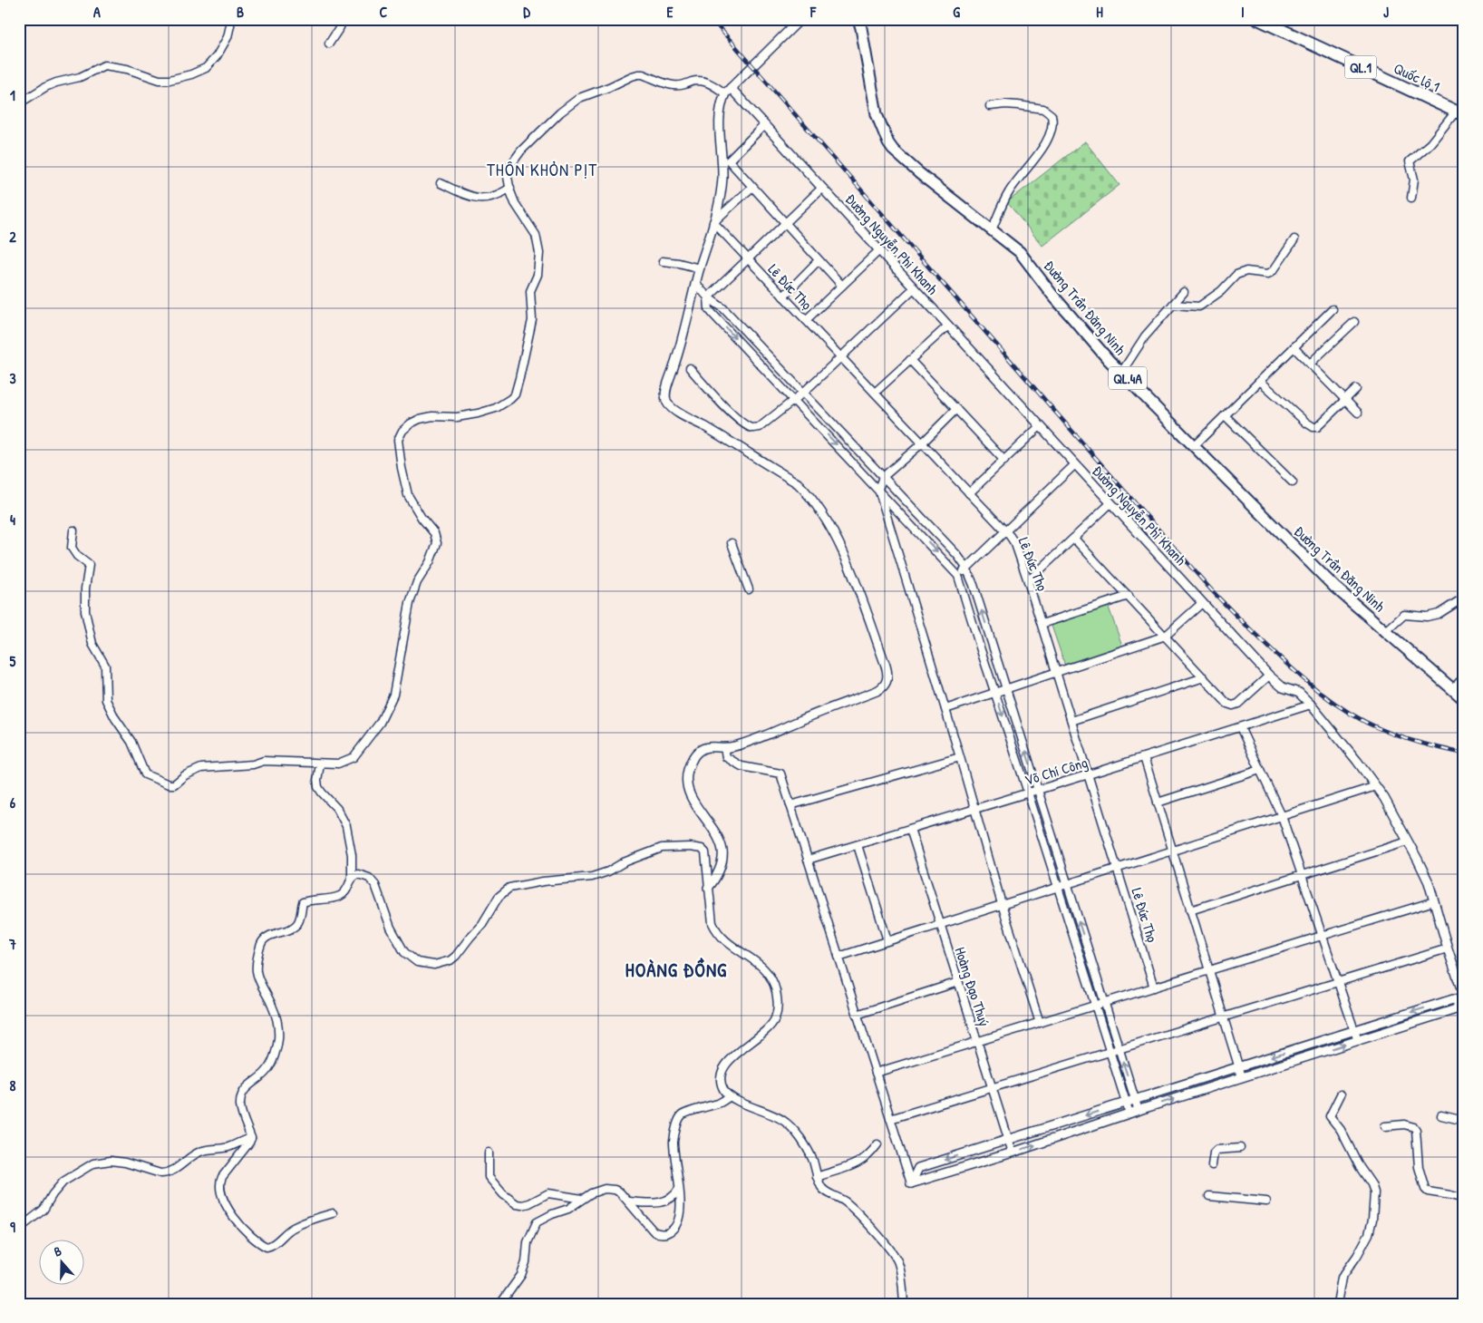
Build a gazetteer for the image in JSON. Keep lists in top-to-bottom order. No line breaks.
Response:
{"streets":{"highway":["QL.1","Quốc lộ 1"],"main road":["Đường Trần Đăng Ninh","QL.4A"],"street":["Đường Nguyễn Phi Khanh","Lê Đức Thọ","Võ Chí Công","Hoàng Đạo Thuý"]},"crossings":[["Đường Nguyễn Phi Khanh","Võ Chí Công"],["Lê Đức Thọ","Võ Chí Công"],["Võ Chí Công","Hoàng Đạo Thuý"]],"districts":["THÔN KHỎN PỊT","HOÀNG ĐỒNG"],"north":"top","grid":{"columns":["A","B","C","D","E","F","G","H","I","J"],"rows":["1","2","3","4","5","6","7","8","9"]}}
